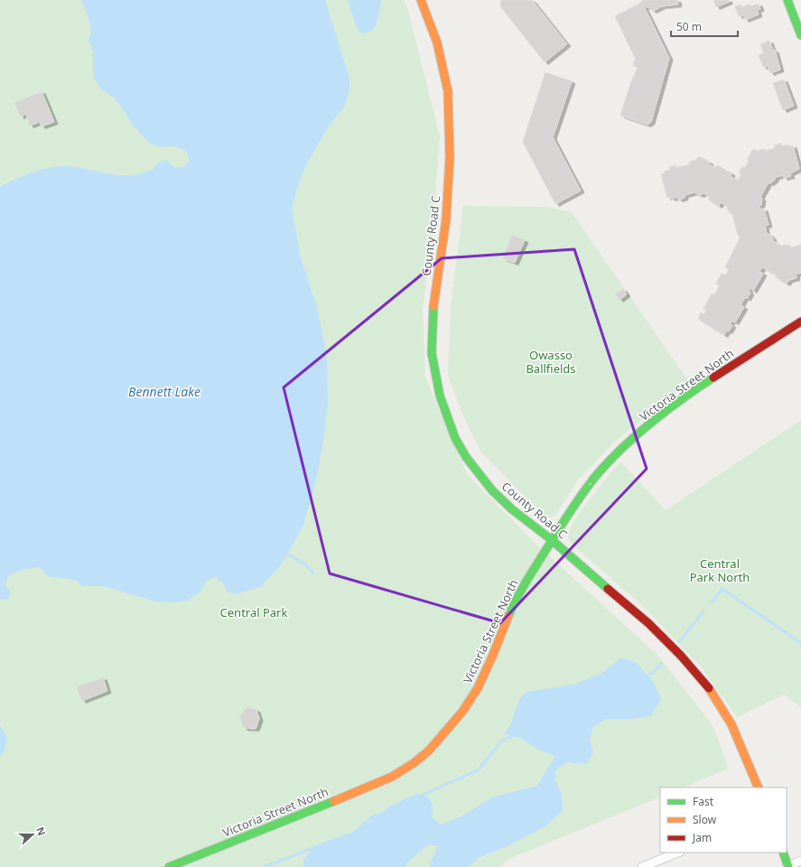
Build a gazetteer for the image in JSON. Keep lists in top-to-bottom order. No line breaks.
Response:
{"streets":{"main road":["County Road C","Victoria Street North"]},"crossings":[["County Road C","Victoria Street North"]],"water":["Bennett Lake"],"parks":["Owasso Ballfields","Central Park North","Central Park"],"legend":["Fast","Slow","Jam"],"scale_bar":"50 m","north":"right"}
